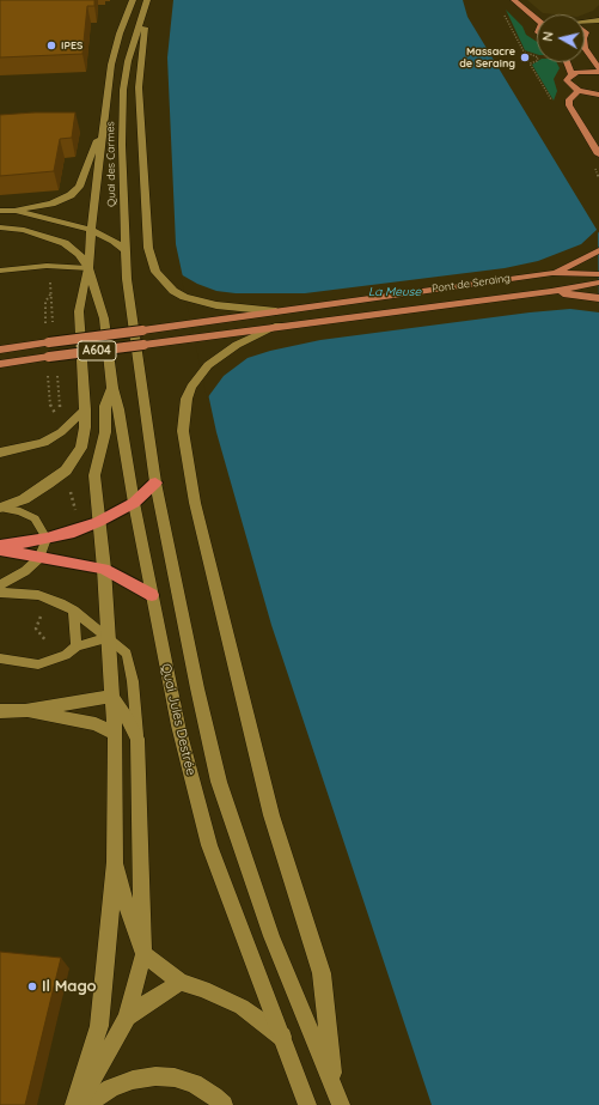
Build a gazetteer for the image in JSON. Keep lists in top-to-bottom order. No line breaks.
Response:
{"streets":{"main road":["Quai des Carmes","Pont de Seraing","A604","Quai Jules Destrée"]},"crossings":[["Quai des Carmes","A604"],["Quai des Carmes","Quai Jules Destrée"],["Pont de Seraing","A604"],["A604","Quai Jules Destrée"]],"water":["La Meuse"],"places":["IPES","Massacre de Seraing","Il Mago"],"north":"left"}
